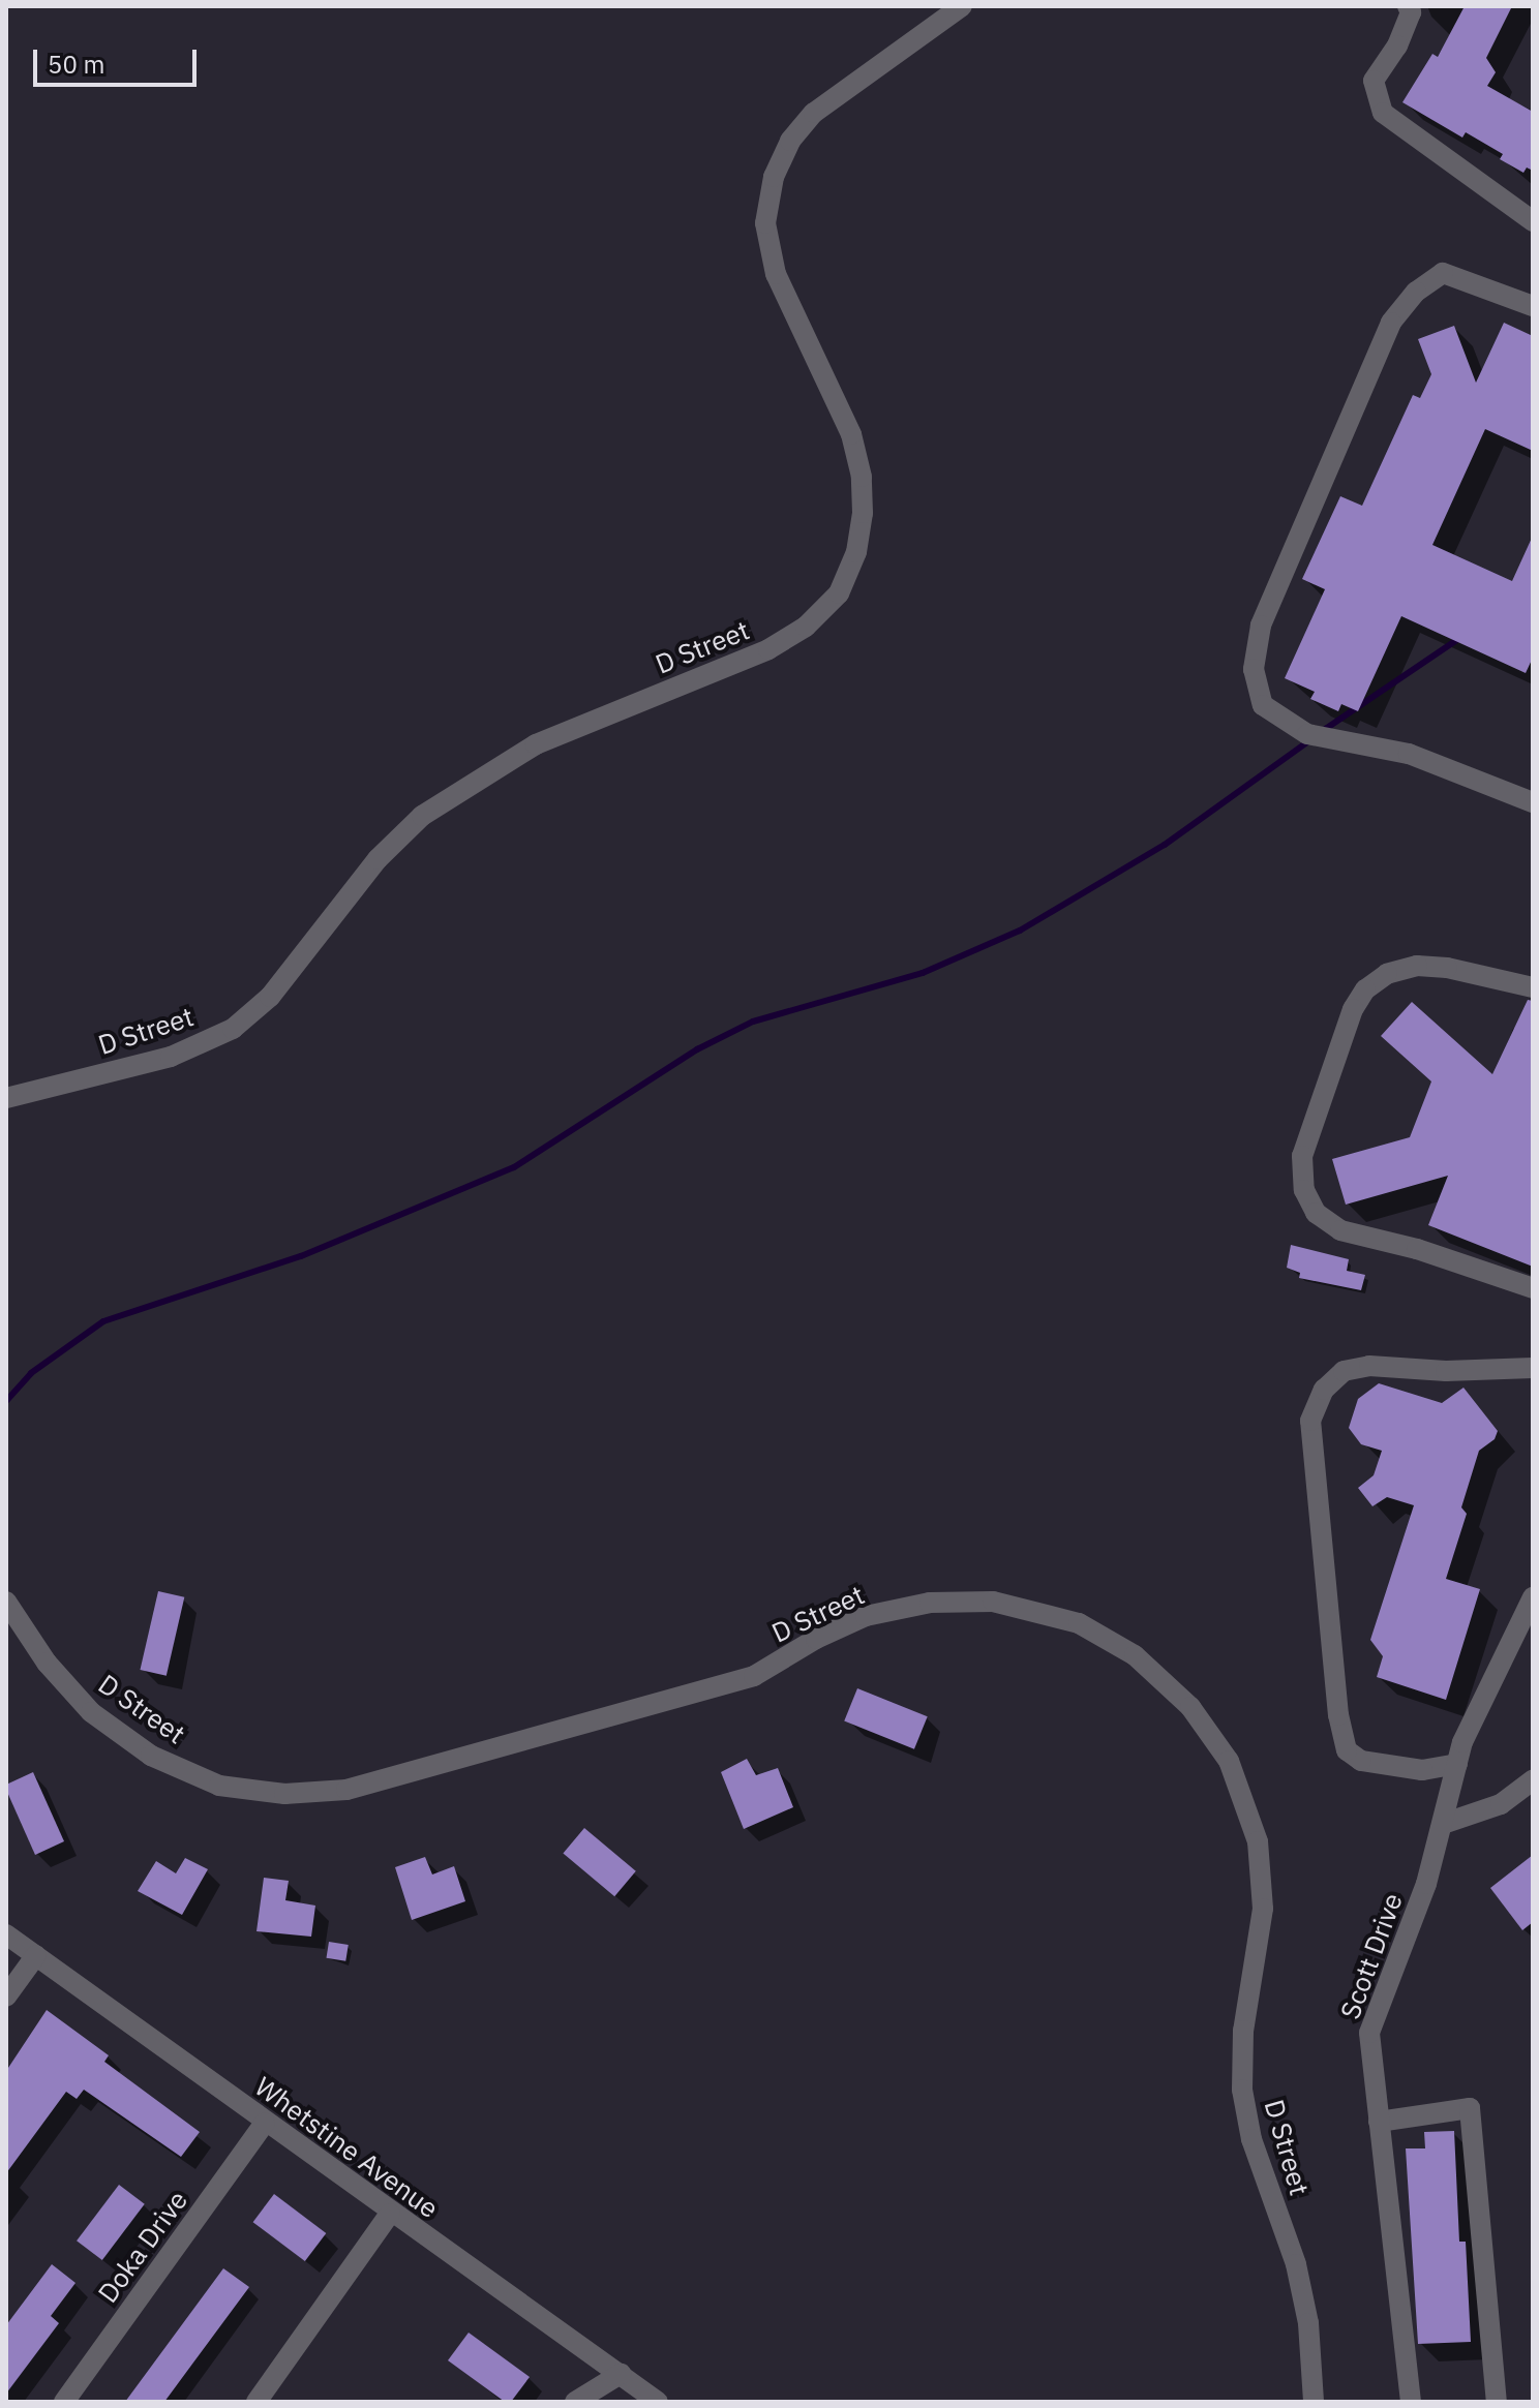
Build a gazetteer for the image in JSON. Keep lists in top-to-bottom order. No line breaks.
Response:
{"streets":{"street":["D Street","Scott Drive","Whetstine Avenue","Doka Drive"]},"crossings":[["Whetstine Avenue","Doka Drive"]],"scale_bar":"50 m"}
